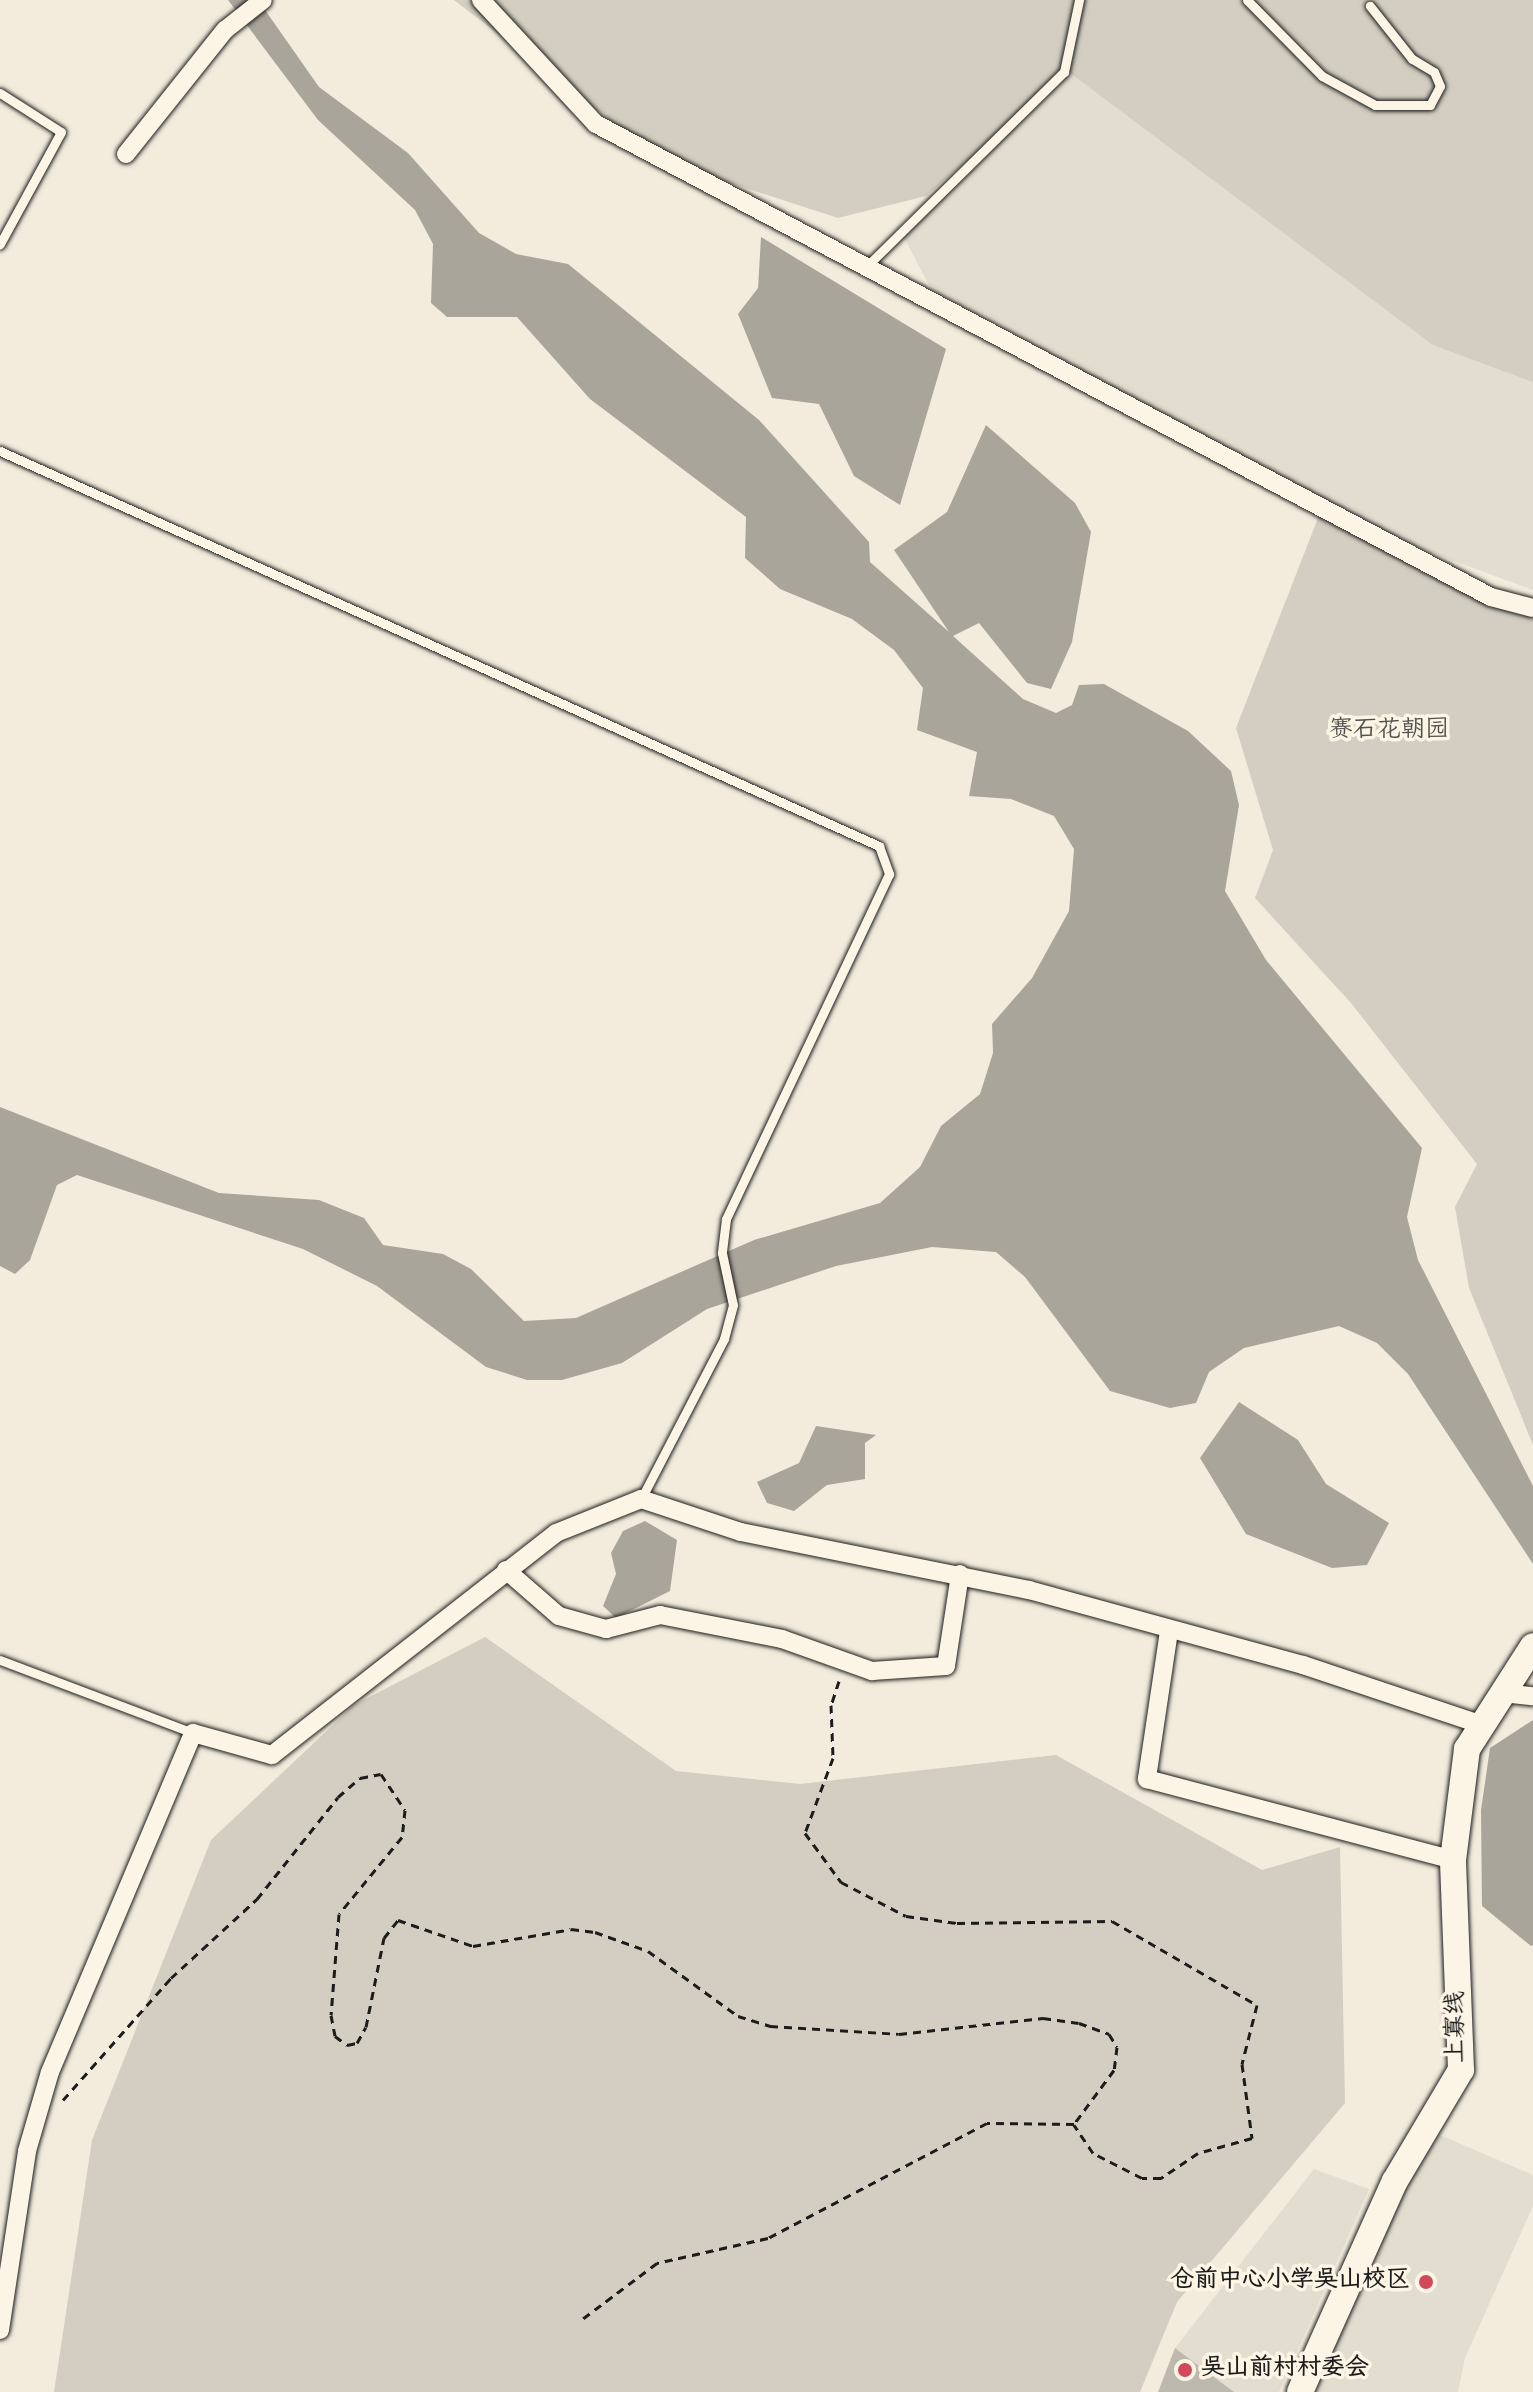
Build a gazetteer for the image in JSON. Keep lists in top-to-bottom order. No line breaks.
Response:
{"streets":{"street":["上寡线"]},"parks":["赛石花朝园"],"places":["仓前中心小学吴山校区","吴山前村村委会"]}
